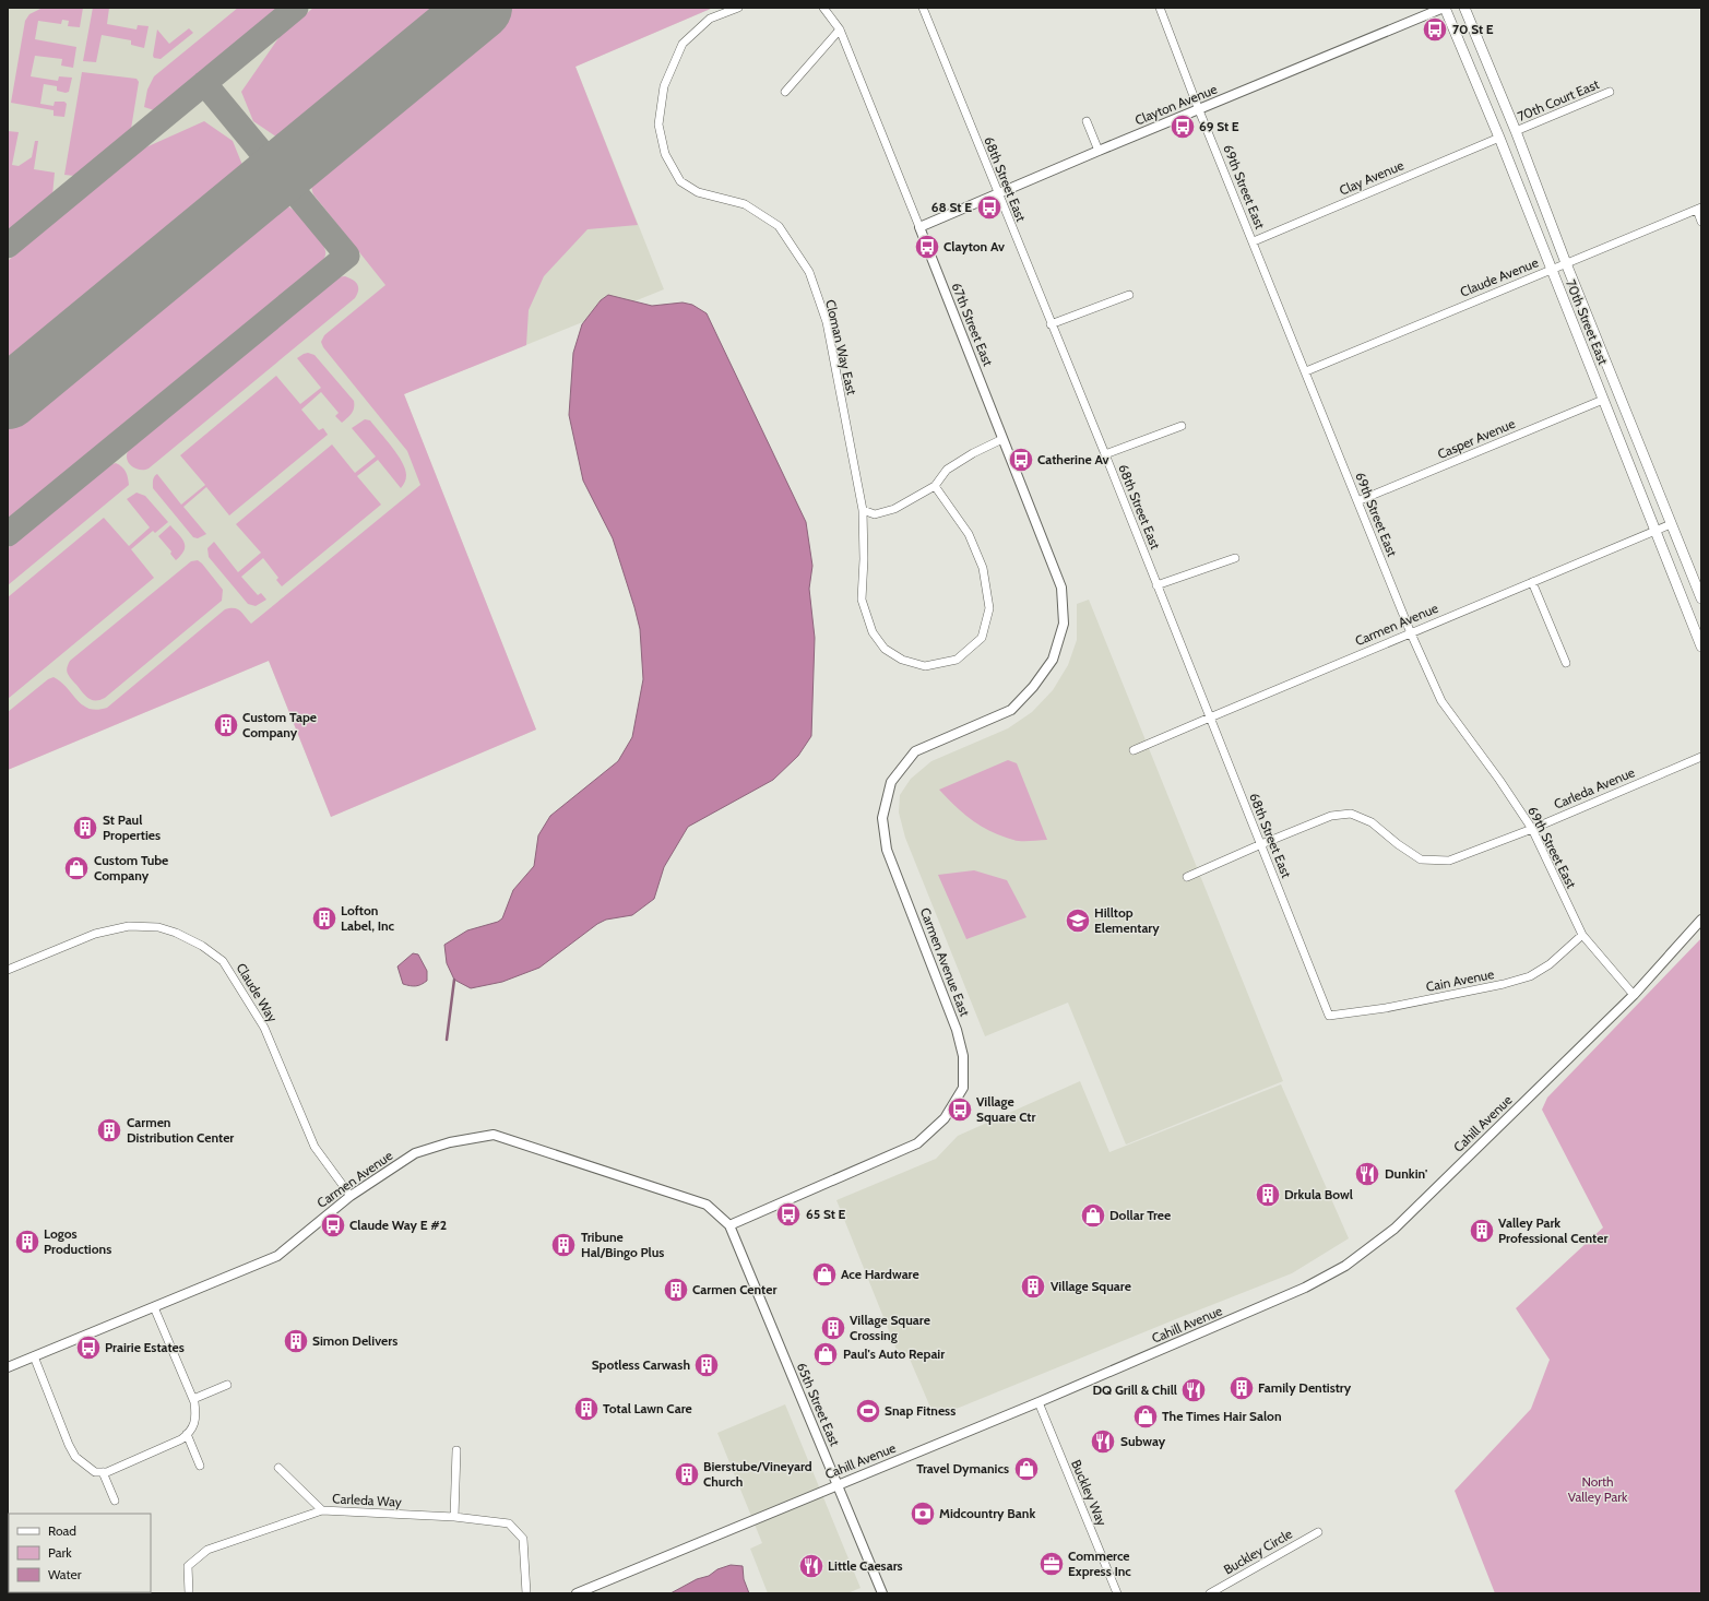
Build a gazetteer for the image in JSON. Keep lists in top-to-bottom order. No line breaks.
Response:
{"streets":{"main road":["70th Street East"],"street":["70th Court East","Clayton Avenue","Clay Avenue","68th Street East","69th Street East","Claude Avenue","67th Street East","Cloman Way East","Casper Avenue","Carmen Avenue","Carleda Avenue","Carmen Avenue East","Cain Avenue","Claude Way","Cahill Avenue","65th Street East","Buckley Way","Carleda Way","Buckley Circle"]},"crossings":[["70th Court East","70th Street East"],["Clayton Avenue","68th Street East"],["Clayton Avenue","69th Street East"],["Clayton Avenue","70th Street East"],["Clayton Avenue","67th Street East"],["Clay Avenue","69th Street East"],["Clay Avenue","70th Street East"],["68th Street East","Carmen Avenue"],["68th Street East","Carleda Avenue"],["68th Street East","Cain Avenue"],["69th Street East","Claude Avenue"],["69th Street East","Casper Avenue"],["69th Street East","Carmen Avenue"],["69th Street East","Carleda Avenue"],["69th Street East","Cain Avenue"],["69th Street East","Cahill Avenue"],["Claude Avenue","70th Street East"],["70th Street East","Casper Avenue"],["70th Street East","Carmen Avenue"],["67th Street East","Carmen Avenue East"],["Carmen Avenue","Carmen Avenue East"],["Carmen Avenue","Claude Way"],["Carmen Avenue","65th Street East"],["Carmen Avenue East","65th Street East"],["Cahill Avenue","65th Street East"],["Cahill Avenue","Buckley Way"]],"parks":["North Valley Park"],"places":{"bus stop":["70 St E","69 St E","68 St E","Clayton Av","Catherine Av","Village Square Ctr","65 St E","Claude Way E #2","Prairie Estates"],"building":["Custom Tape Company","St Paul Properties","Lofton Label, Inc","Carmen Distribution Center","Drkula Bowl","Valley Park Professional Center","Logos Productions","Tribune Hal/Bingo Plus","Village Square","Carmen Center","Village Square Crossing","Simon Delivers","Spotless Carwash","Family Dentistry","Total Lawn Care","Bierstube/Vineyard Church"],"shop":["Custom Tube Company","Dollar Tree","Ace Hardware","Paul's Auto Repair","The Times Hair Salon","Travel Dymanics"],"school or university":["Hilltop Elementary"],"restaurant":["Dunkin'","DQ Grill & Chill","Subway","Little Caesars"],"sports":["Snap Fitness"],"bank":["Midcountry Bank"],"office":["Commerce Express Inc"]},"legend":["Road","Park","Water"]}
